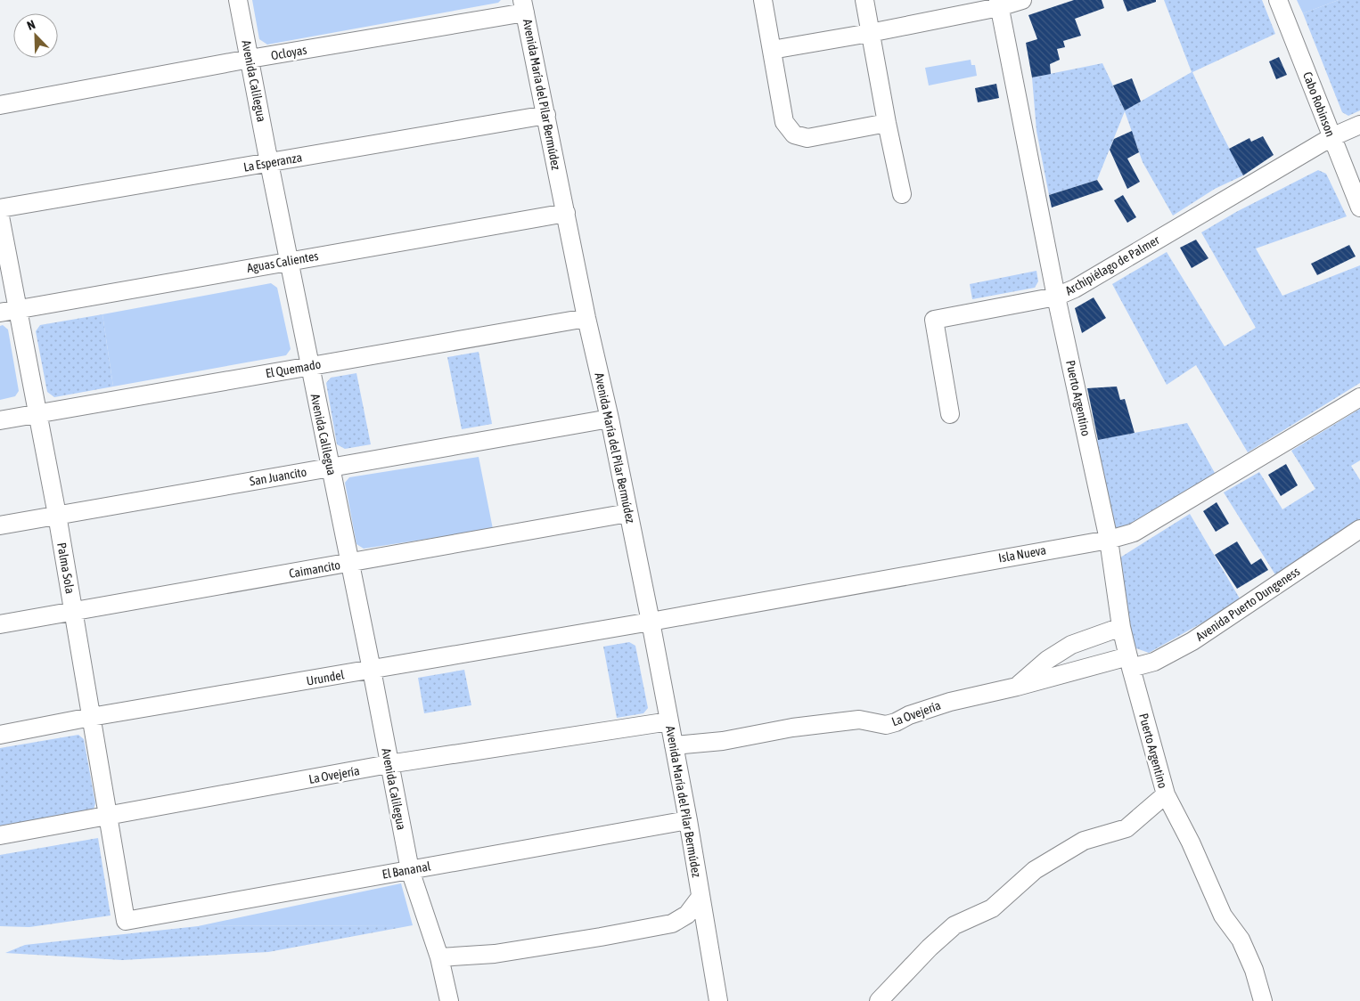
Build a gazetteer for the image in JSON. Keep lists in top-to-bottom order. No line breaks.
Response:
{"streets":{"street":["Ocloyas","Avenida Calilegua","Avenida María del Pilar Bermúdez","Cabo Robinson","La Esperanza","Aguas Calientes","Archipiélago de Palmer","El Quemado","Puerto Argentino","San Juancito","Isla Nueva","Palma Sola","Caimancito","Avenida Puerto Dungeness","Urundel","La Ovejería","El Bananal"]},"crossings":[["Ocloyas","Avenida Calilegua"],["Ocloyas","Avenida María del Pilar Bermúdez"],["Avenida Calilegua","La Esperanza"],["Avenida Calilegua","Aguas Calientes"],["Avenida Calilegua","El Quemado"],["Avenida Calilegua","San Juancito"],["Avenida Calilegua","Caimancito"],["Avenida Calilegua","Urundel"],["Avenida Calilegua","La Ovejería"],["Avenida Calilegua","El Bananal"],["Avenida María del Pilar Bermúdez","La Esperanza"],["Avenida María del Pilar Bermúdez","Aguas Calientes"],["Avenida María del Pilar Bermúdez","El Quemado"],["Avenida María del Pilar Bermúdez","San Juancito"],["Avenida María del Pilar Bermúdez","Isla Nueva"],["Avenida María del Pilar Bermúdez","Caimancito"],["Avenida María del Pilar Bermúdez","Urundel"],["Avenida María del Pilar Bermúdez","La Ovejería"],["Avenida María del Pilar Bermúdez","El Bananal"],["Cabo Robinson","Archipiélago de Palmer"],["Aguas Calientes","Palma Sola"],["Archipiélago de Palmer","Puerto Argentino"],["El Quemado","Palma Sola"],["Puerto Argentino","Isla Nueva"],["Puerto Argentino","Avenida Puerto Dungeness"],["Puerto Argentino","La Ovejería"],["San Juancito","Palma Sola"],["Isla Nueva","Urundel"],["Palma Sola","Caimancito"],["Palma Sola","Urundel"],["Palma Sola","La Ovejería"],["Palma Sola","El Bananal"],["Avenida Puerto Dungeness","La Ovejería"]],"north":"top left"}
